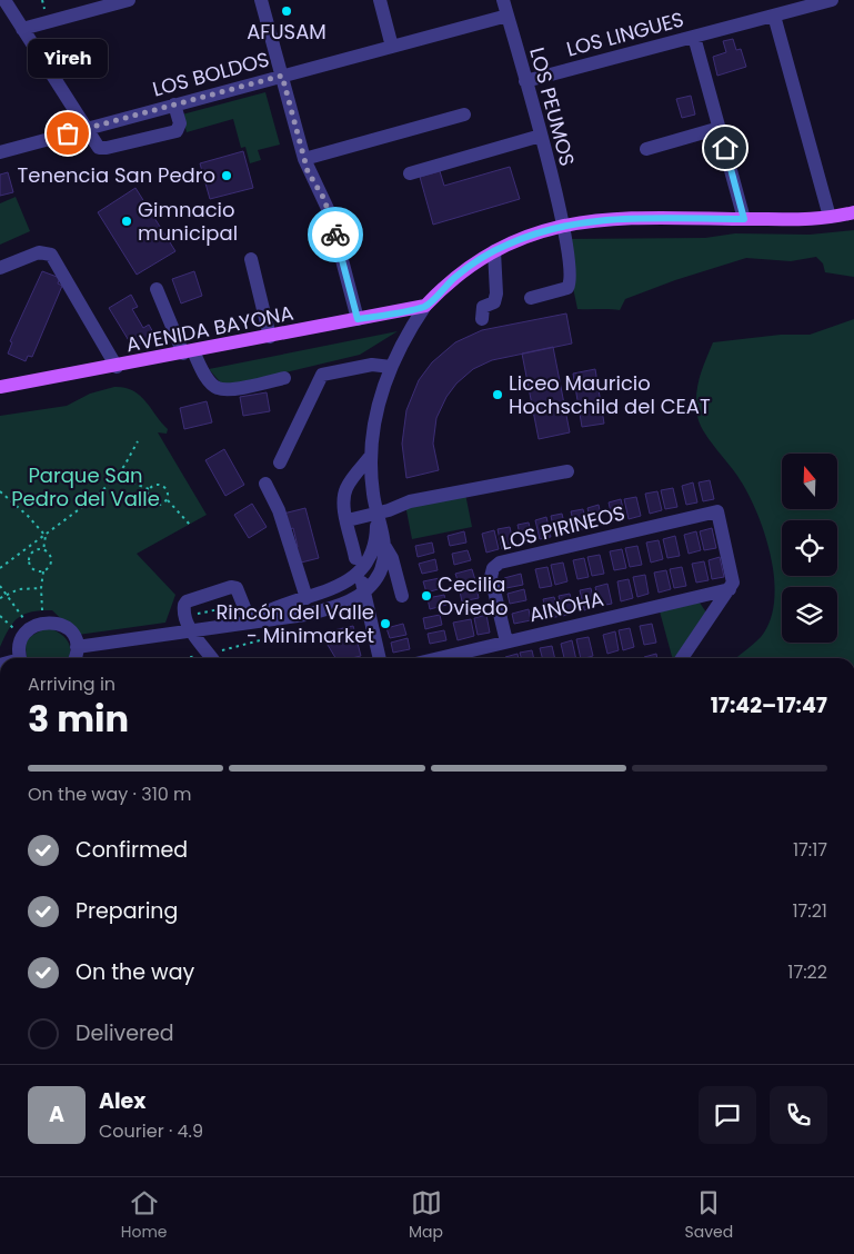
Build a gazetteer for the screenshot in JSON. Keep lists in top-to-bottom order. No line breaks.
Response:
{"streets":{"main road":["AVENIDA BAYONA"],"street":["LOS LINGUES","LOS BOLDOS","LOS PEUMOS","LOS PIRINEOS","AINOHA"]},"crossings":[["LOS LINGUES","LOS PEUMOS"],["LOS BOLDOS","LOS PEUMOS"],["LOS PIRINEOS","AINOHA"]],"parks":["Parque San Pedro del Valle"],"places":["AFUSAM","Yireh","Tenencia San Pedro","Gimnacio municipal","Liceo Mauricio Hochschild del CEAT","Cecilia Oviedo","Rincón del Valle - Minimarket"],"north":"top","page":{"bubble":"Yireh","heading":["3 min","Arriving in","17:42–17:47"],"panel":["Alex","Courier · 4.9"],"bar":"On the way · 310 m","list":[["Confirmed","17:17"],["Preparing","17:21"],["On the way","17:22"],"Delivered"],"round":"A","tabs":["Home","Map","Saved"]}}
